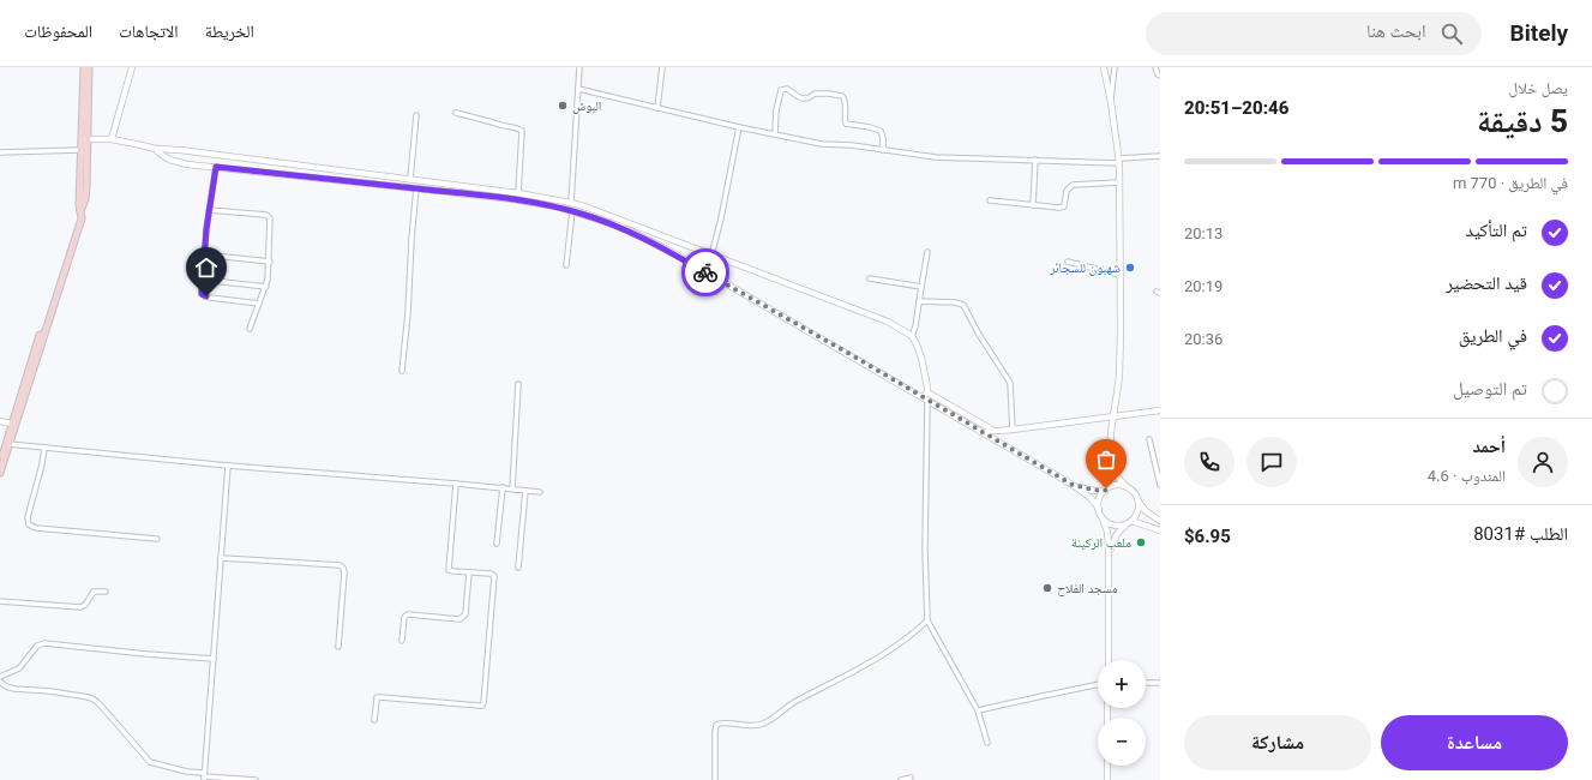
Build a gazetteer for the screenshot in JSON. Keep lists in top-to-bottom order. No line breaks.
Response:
{"places":["البوش","شهبون للسجائر","ملعب الركينة","مسجد الفلاح"],"page":{"header":"Bitely","search":"ابحث هنا","nav":["الخريطة","الاتجاهات","المحفوظات"],"heading":["5 دقيقة","يصل خلال","20:46–20:51"],"panel":["أحمد","المندوب · 4.6","الطلب #8031","$6.95"],"bar":"في الطريق · 770 m","list":[["تم التأكيد","20:13"],["قيد التحضير","20:19"],["في الطريق","20:36"],"تم التوصيل"],"map_buttons":["+","−"],"buttons":["مساعدة","مشاركة"]}}
